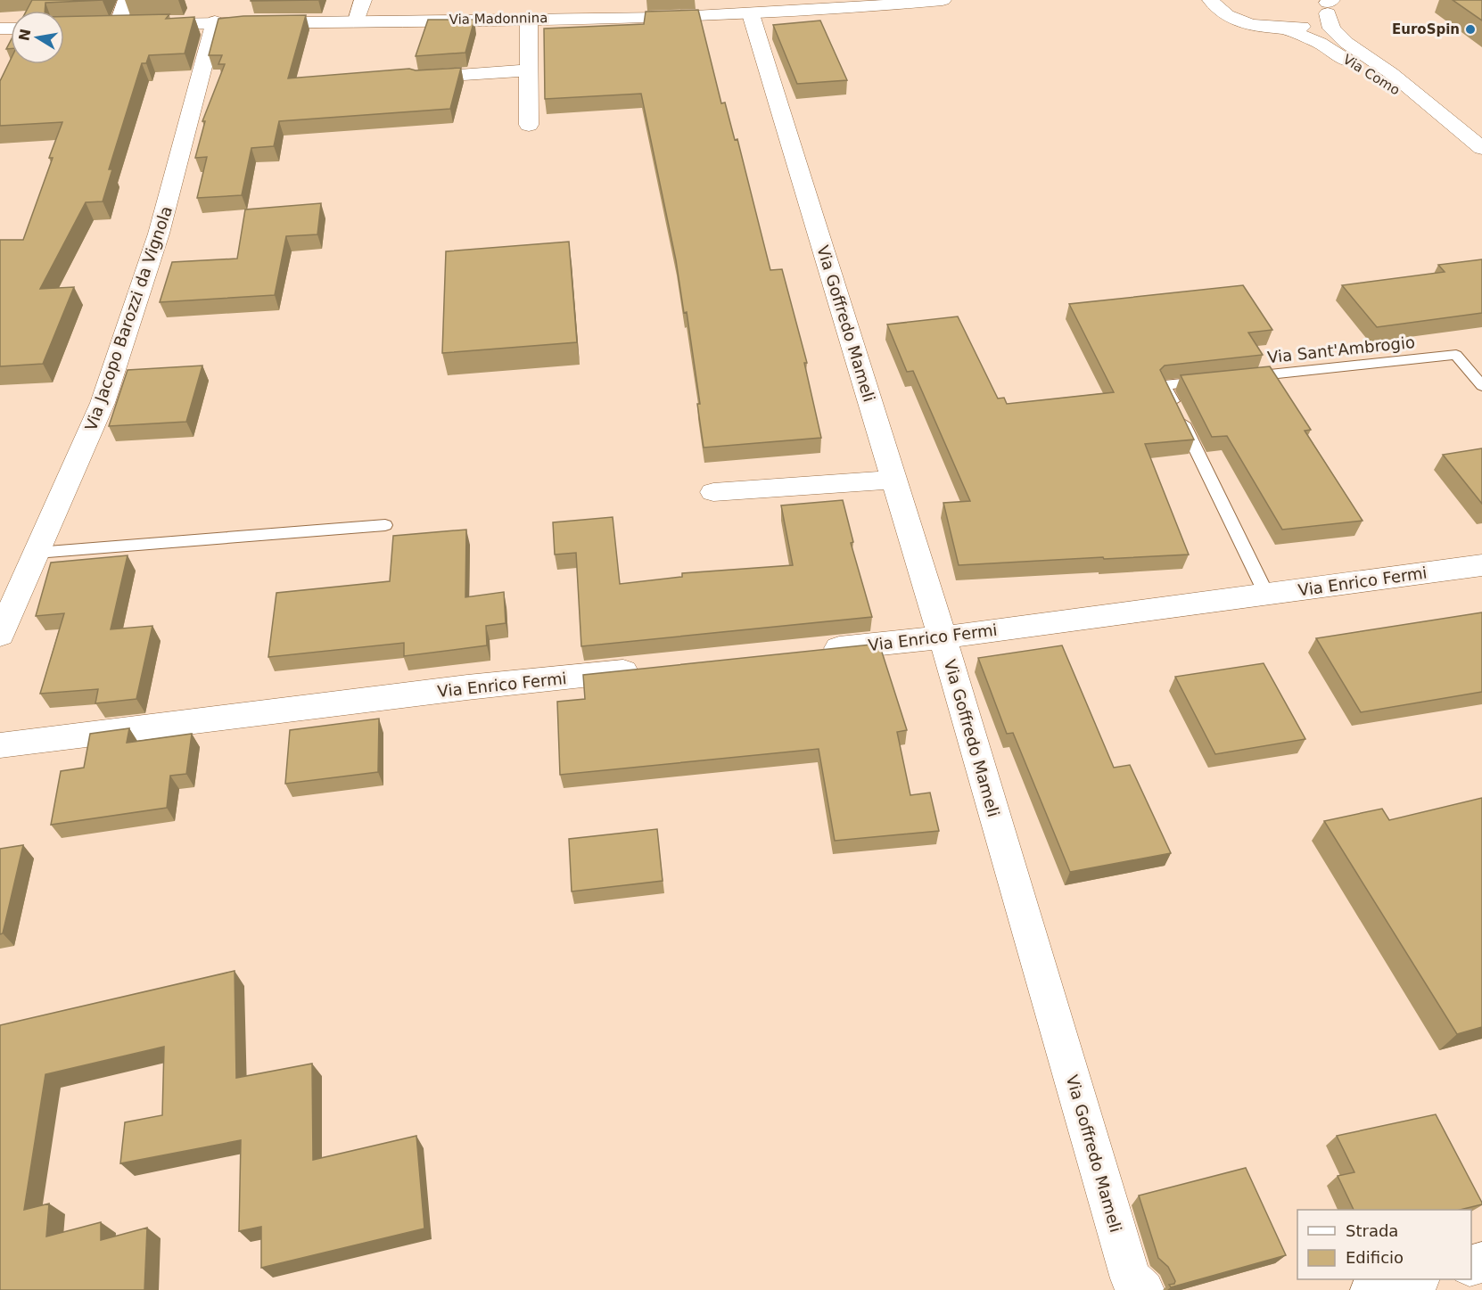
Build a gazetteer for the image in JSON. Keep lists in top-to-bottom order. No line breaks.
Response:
{"streets":{"street":["Via Madonnina","Via Como","Via Jacopo Barozzi da Vignola","Via Goffredo Mameli","Via Enrico Fermi"],"lane":["Via Sant'Ambrogio"]},"crossings":[["Via Madonnina","Via Jacopo Barozzi da Vignola"],["Via Madonnina","Via Goffredo Mameli"],["Via Goffredo Mameli","Via Enrico Fermi"]],"places":["EuroSpin"],"legend":["Strada","Edificio"],"north":"left"}
